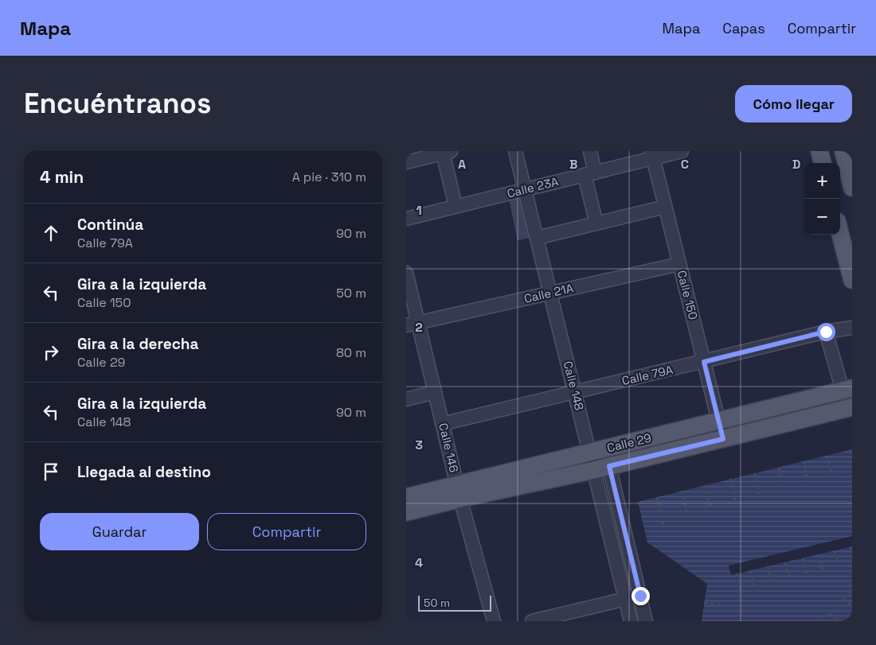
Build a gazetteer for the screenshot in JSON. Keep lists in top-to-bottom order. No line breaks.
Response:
{"streets":{"main road":["Calle 29"],"street":["Calle 23A","Calle 21A","Calle 150","Calle 79A","Calle 148","Calle 146"]},"crossings":[["Calle 23A","Calle 150"],["Calle 23A","Calle 148"],["Calle 21A","Calle 150"],["Calle 21A","Calle 148"],["Calle 21A","Calle 146"],["Calle 150","Calle 79A"],["Calle 150","Calle 29"],["Calle 79A","Calle 148"],["Calle 79A","Calle 146"],["Calle 148","Calle 29"],["Calle 29","Calle 146"]],"scale_bar":"50 m","page":{"header":"Mapa","nav":["Mapa","Capas","Compartir"],"buttons":["Cómo llegar",["Guardar","Compartir"]],"title":"Encuéntranos","heading":["4 min","A pie · 310 m"],"map_buttons":["+","−"],"list":[["Continúa","Calle 79A","90 m"],["Gira a la izquierda","Calle 150","50 m"],["Gira a la derecha","Calle 29","80 m"],["Gira a la izquierda","Calle 148","90 m"],"Llegada al destino"],"scale":"50 m"},"grid":{"columns":["A","B","C","D"],"rows":["1","2","3","4"]}}
